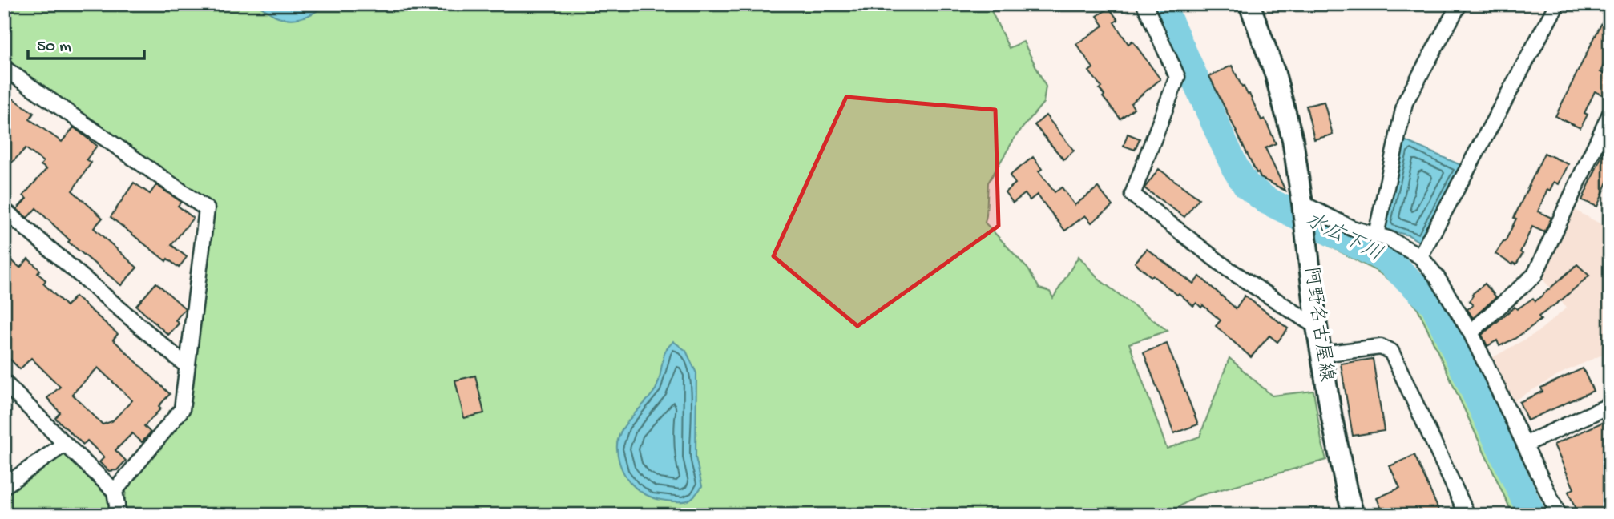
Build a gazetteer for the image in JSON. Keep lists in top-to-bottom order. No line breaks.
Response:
{"streets":{"main road":["阿野名古屋線"]},"water":["水広下川"],"scale_bar":"50 m"}
